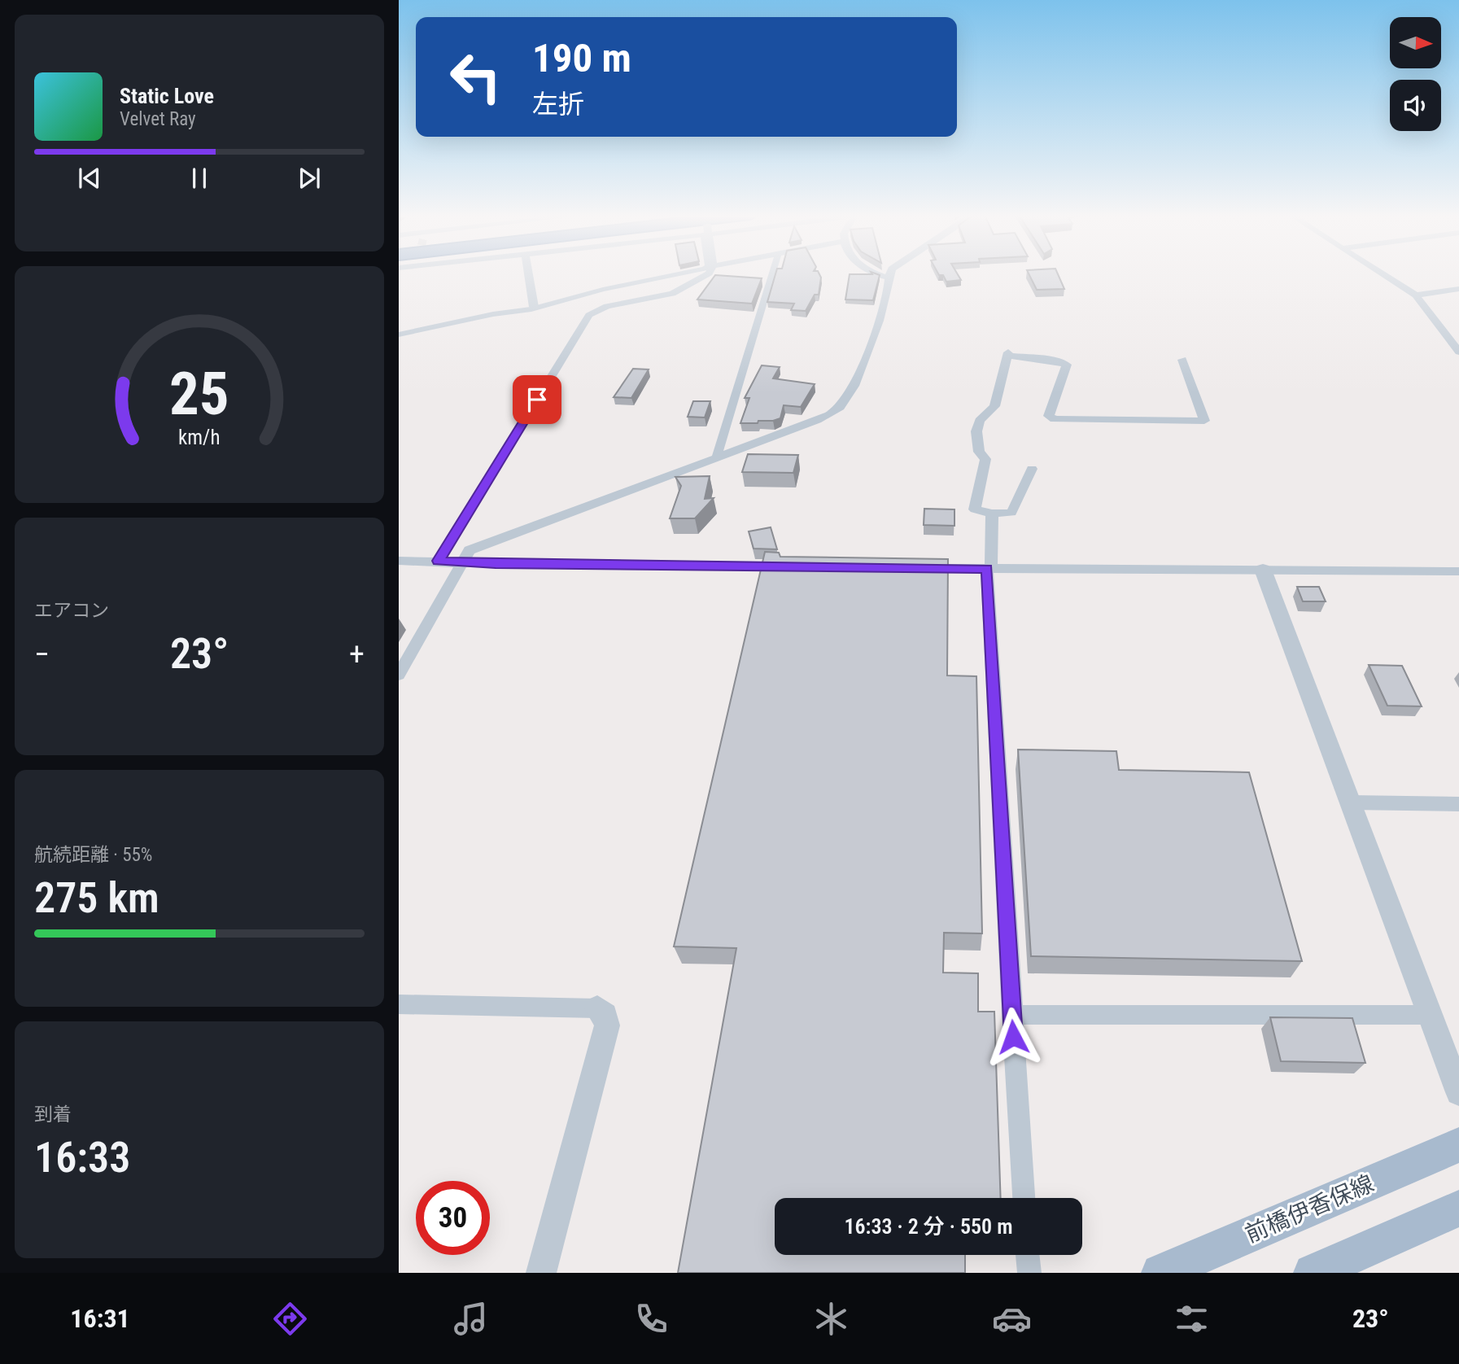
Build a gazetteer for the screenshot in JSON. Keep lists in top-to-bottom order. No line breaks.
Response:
{"streets":{"main road":["前橋伊香保線"]},"north":"right","page":{"turn":["190 m","左折"],"song":["Static Love","Velvet Ray"],"tile":["エアコン",["航続距離 · 55%","275 km"],["到着","16:33"]],"heat":["−","23°","+"],"limit":"30","trip":"16:33 · 2 分 · 550 m","tabs":["16:31","23°"],"gauge":["25","km/h"]}}
